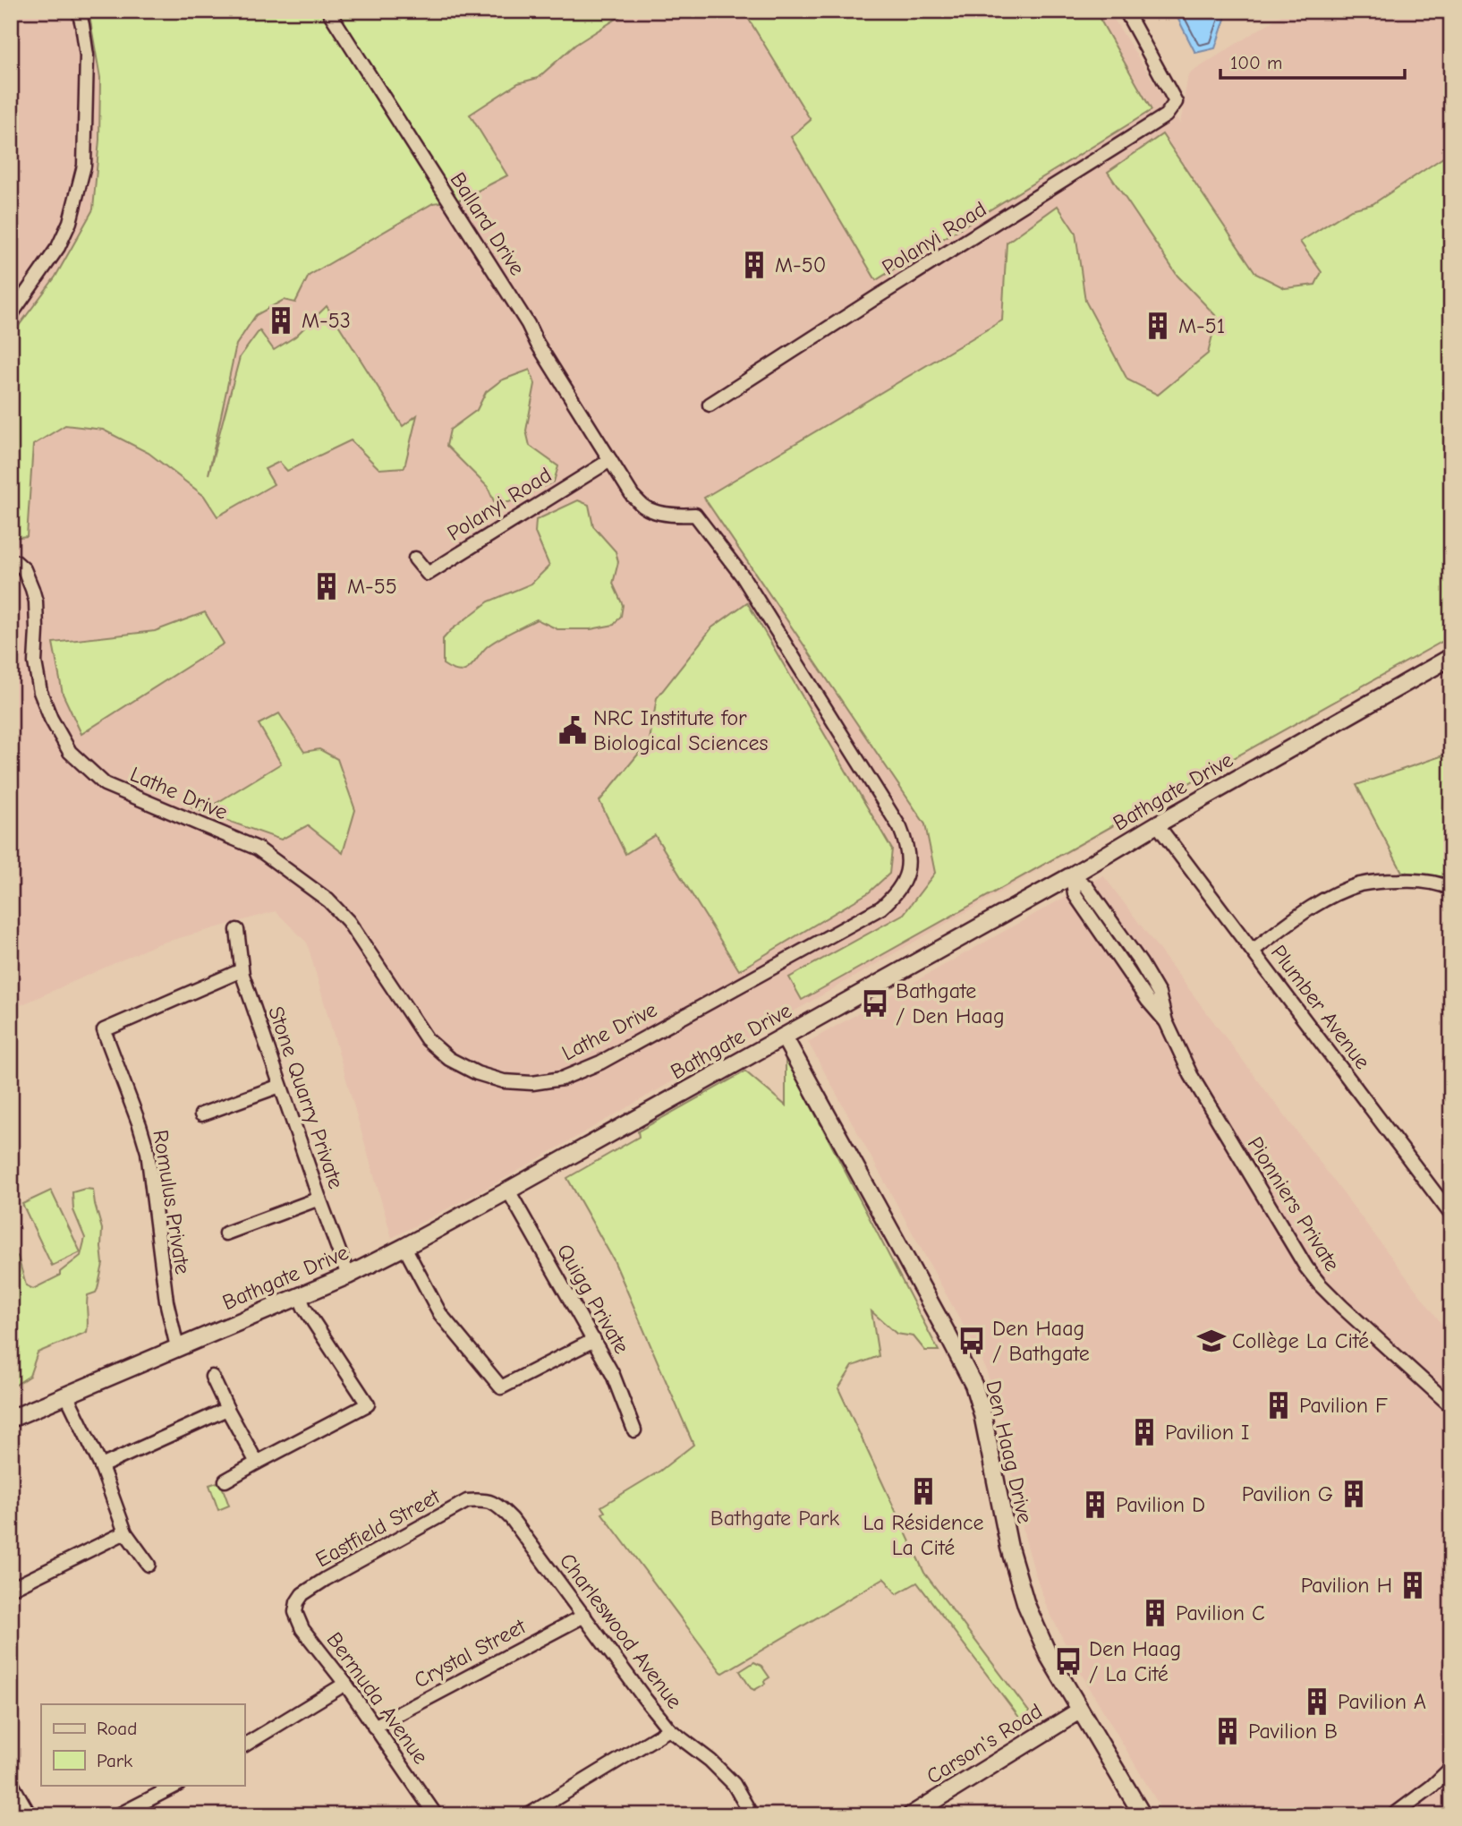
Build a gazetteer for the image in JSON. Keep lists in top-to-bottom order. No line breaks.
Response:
{"streets":{"street":["Ballard Drive","Polanyi Road","Bathgate Drive","Lathe Drive","Plumber Avenue","Stone Quarry Private","Romulus Private","Pionniers Private","Quigg Private","Den Haag Drive","Eastfield Street","Charleswood Avenue","Crystal Street","Bermuda Avenue","Carson's Road"]},"crossings":[["Ballard Drive","Polanyi Road"],["Ballard Drive","Lathe Drive"],["Polanyi Road","Lathe Drive"],["Bathgate Drive","Plumber Avenue"],["Bathgate Drive","Stone Quarry Private"],["Bathgate Drive","Romulus Private"],["Bathgate Drive","Pionniers Private"],["Bathgate Drive","Quigg Private"],["Bathgate Drive","Den Haag Drive"],["Stone Quarry Private","Romulus Private"],["Den Haag Drive","Carson's Road"],["Eastfield Street","Charleswood Avenue"],["Eastfield Street","Bermuda Avenue"],["Charleswood Avenue","Crystal Street"],["Crystal Street","Bermuda Avenue"]],"parks":["Bathgate Park"],"places":{"building":["M-50","M-53","M-51","M-55","Pavilion F","Pavilion I","La Résidence La Cité","Pavilion G","Pavilion D","Pavilion H","Pavilion C","Pavilion A","Pavilion B"],"public building":["NRC Institute for Biological Sciences"],"bus stop":["Bathgate / Den Haag","Den Haag / Bathgate","Den Haag / La Cité"],"school or university":["Collège La Cité"]},"legend":["Road","Park"],"scale_bar":"100 m"}
